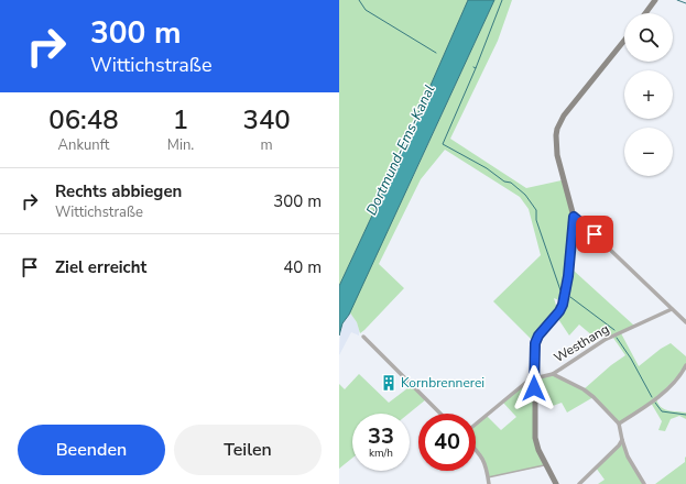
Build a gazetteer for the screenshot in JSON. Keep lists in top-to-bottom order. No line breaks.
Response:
{"streets":{"street":["Westhang"]},"water":["Dortmund-Ems-Kanal"],"places":{"building":["Kornbrennerei"]},"page":{"turn":["300 m","Wittichstraße"],"map_buttons":["+","−"],"eta":["06:48","Ankunft","1","Min.","340","m"],"list":[{"name":"Rechts abbiegen","note":"Wittichstraße","value":"300 m"},{"name":"Ziel erreicht","value":"40 m"}],"speed":"33 km/h","limit":"40","buttons":["Beenden","Teilen"]}}
